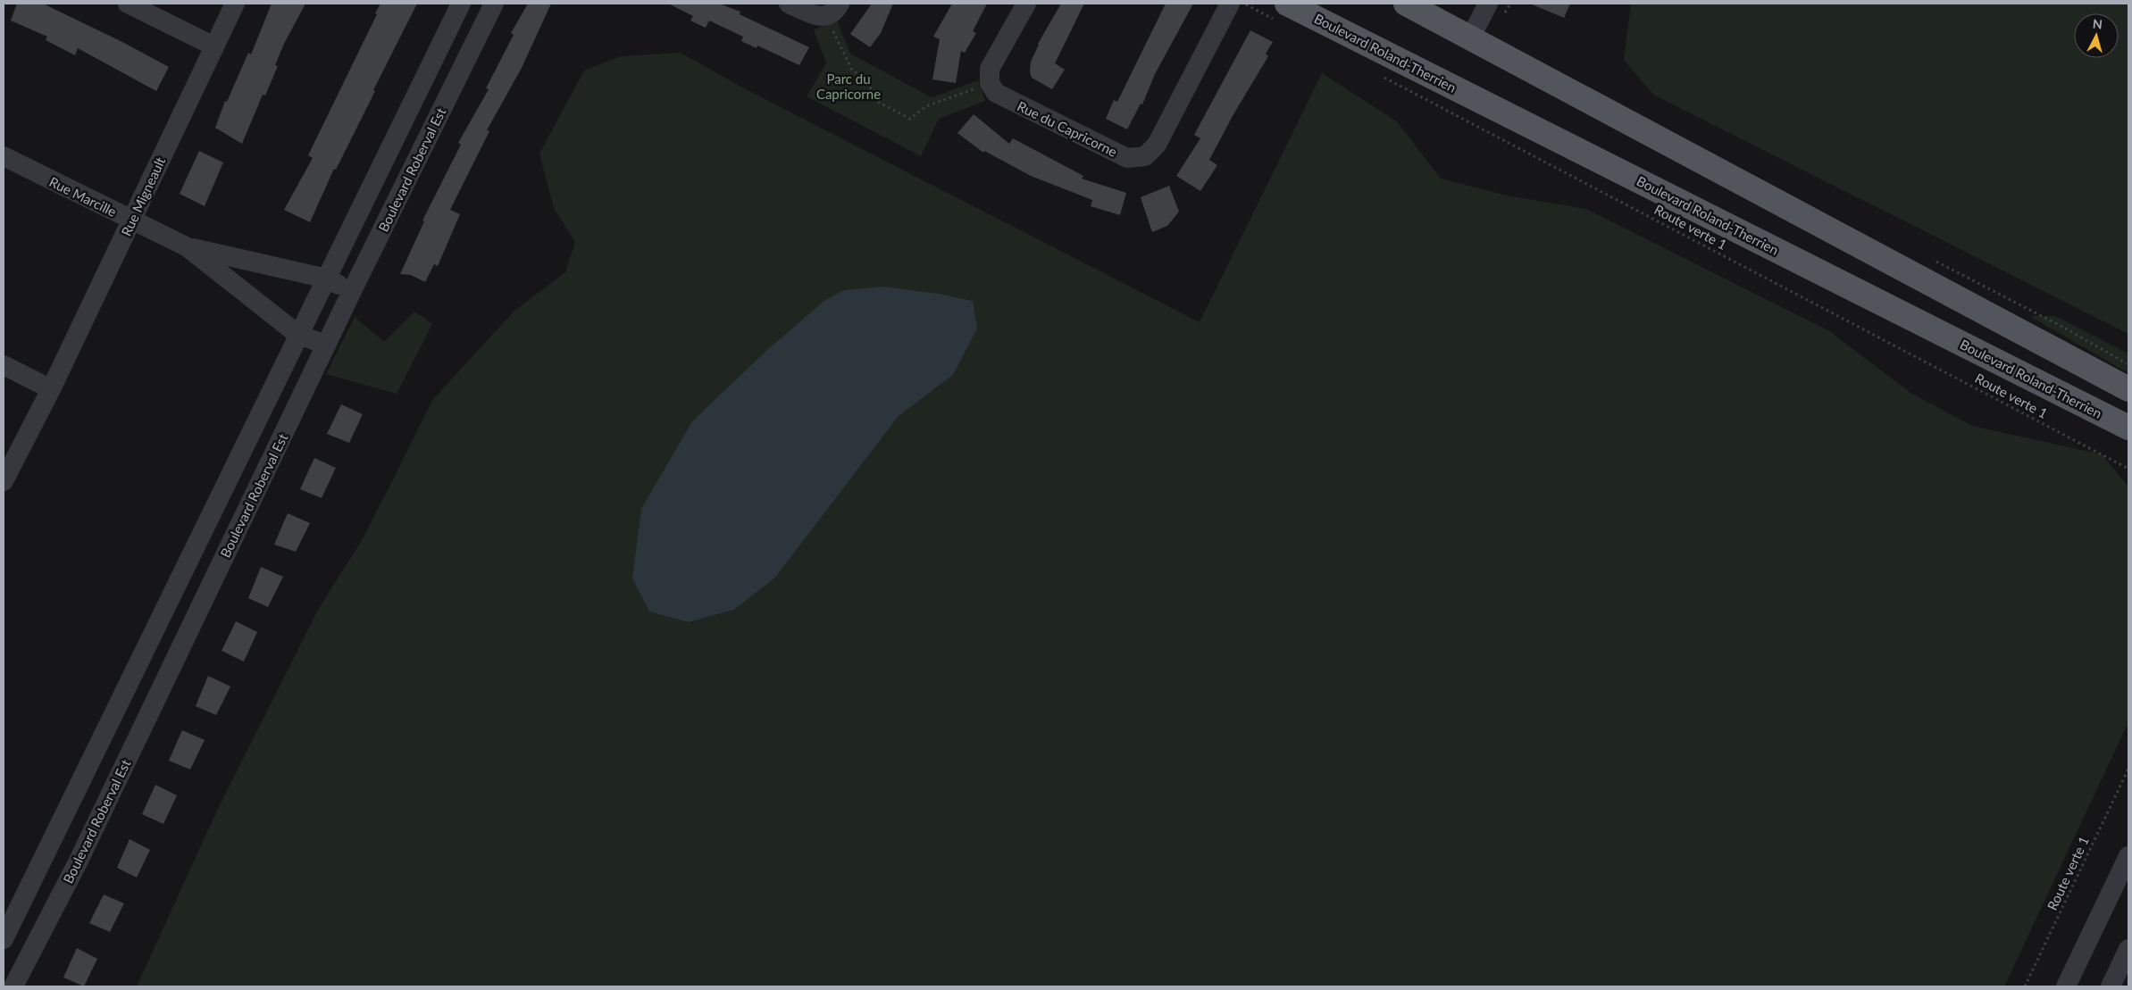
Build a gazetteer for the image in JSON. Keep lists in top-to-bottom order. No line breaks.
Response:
{"streets":{"main road":["Boulevard Roland-Therrien"],"street":["Rue du Capricorne","Boulevard Roberval Est","Rue Marcille","Rue Migneault"],"path":["Route verte 1"]},"crossings":[["Boulevard Roberval Est","Rue Marcille"],["Rue Marcille","Rue Migneault"]],"parks":["Parc du Capricorne"],"north":"top"}
